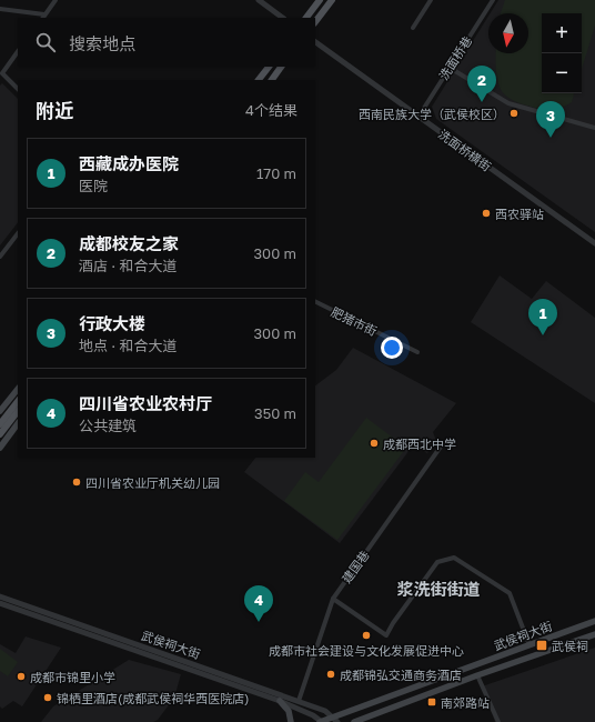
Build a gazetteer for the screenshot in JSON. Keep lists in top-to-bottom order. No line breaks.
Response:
{"streets":{"main road":["武侯祠大街"],"street":["洗面桥巷","洗面桥横街","肥猪市街","建国巷"]},"crossings":[["洗面桥巷","洗面桥横街"],["建国巷","武侯祠大街"]],"districts":["浆洗街街道"],"places":{"other":["西南民族大学（武侯校区）","西农驿站","成都西北中学","四川省农业厅机关幼儿园","成都市社会建设与文化发展促进中心","成都锦弘交通商务酒店","成都市锦里小学","锦栖里酒店(成都武侯祠华西医院店)"],"transit":["武侯祠","南郊路站"]},"north":"bottom","page":{"map_buttons":["+","−"],"search":"搜索地点","pins":["2","3","1","4"],"heading":["附近","4个结果"],"list":[{"mark":"1","name":"西藏成办医院","note":"医院","value":"170 m"},{"mark":"2","name":"成都校友之家","note":"酒店 · 和合大道","value":"300 m"},{"mark":"3","name":"行政大楼","note":"地点 · 和合大道","value":"300 m"},{"mark":"4","name":"四川省农业农村厅","note":"公共建筑","value":"350 m"}]}}
